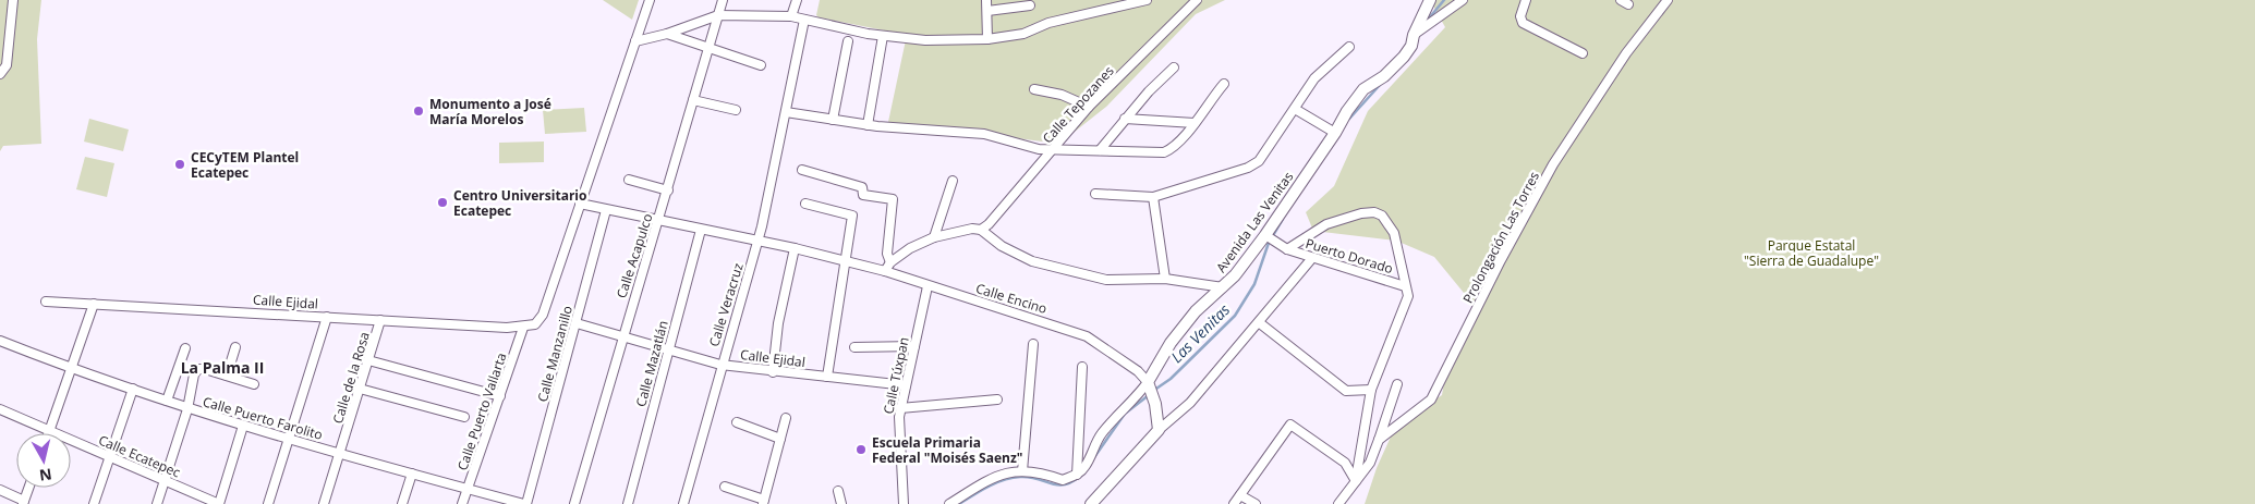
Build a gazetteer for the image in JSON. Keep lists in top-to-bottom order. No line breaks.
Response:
{"streets":{"main road":["Avenida Las Venitas"],"street":["Calle Tepozanes","Prolongación Las Torres","Calle Acapulco","Puerto Dorado","Calle Encino","Calle Ejidal","Calle Veracruz","Calle Manzanillo","Calle Mazatlán","Calle Túxpan","Calle de la Rosa","Calle Puerto Vallarta","Calle Puerto Farolito","Calle Ecatepec"]},"crossings":[["Avenida Las Venitas","Puerto Dorado"],["Avenida Las Venitas","Calle Encino"],["Calle Acapulco","Calle Encino"],["Calle Acapulco","Calle Ejidal"],["Calle Encino","Calle Veracruz"],["Calle Encino","Calle Manzanillo"],["Calle Encino","Calle Mazatlán"],["Calle Encino","Calle Túxpan"],["Calle Ejidal","Calle Veracruz"],["Calle Ejidal","Calle Manzanillo"],["Calle Ejidal","Calle Mazatlán"],["Calle Ejidal","Calle Túxpan"],["Calle Ejidal","Calle de la Rosa"],["Calle Ejidal","Calle Puerto Vallarta"],["Calle Manzanillo","Calle Puerto Farolito"],["Calle de la Rosa","Calle Puerto Farolito"],["Calle Puerto Vallarta","Calle Puerto Farolito"]],"districts":["La Palma II"],"water":["Las Venitas"],"parks":["Parque Estatal \"Sierra de Guadalupe\""],"places":["Monumento a José María Morelos","CECyTEM Plantel Ecatepec","Centro Universitario Ecatepec","Escuela Primaria Federal \"Moisés Saenz\""],"north":"bottom"}
